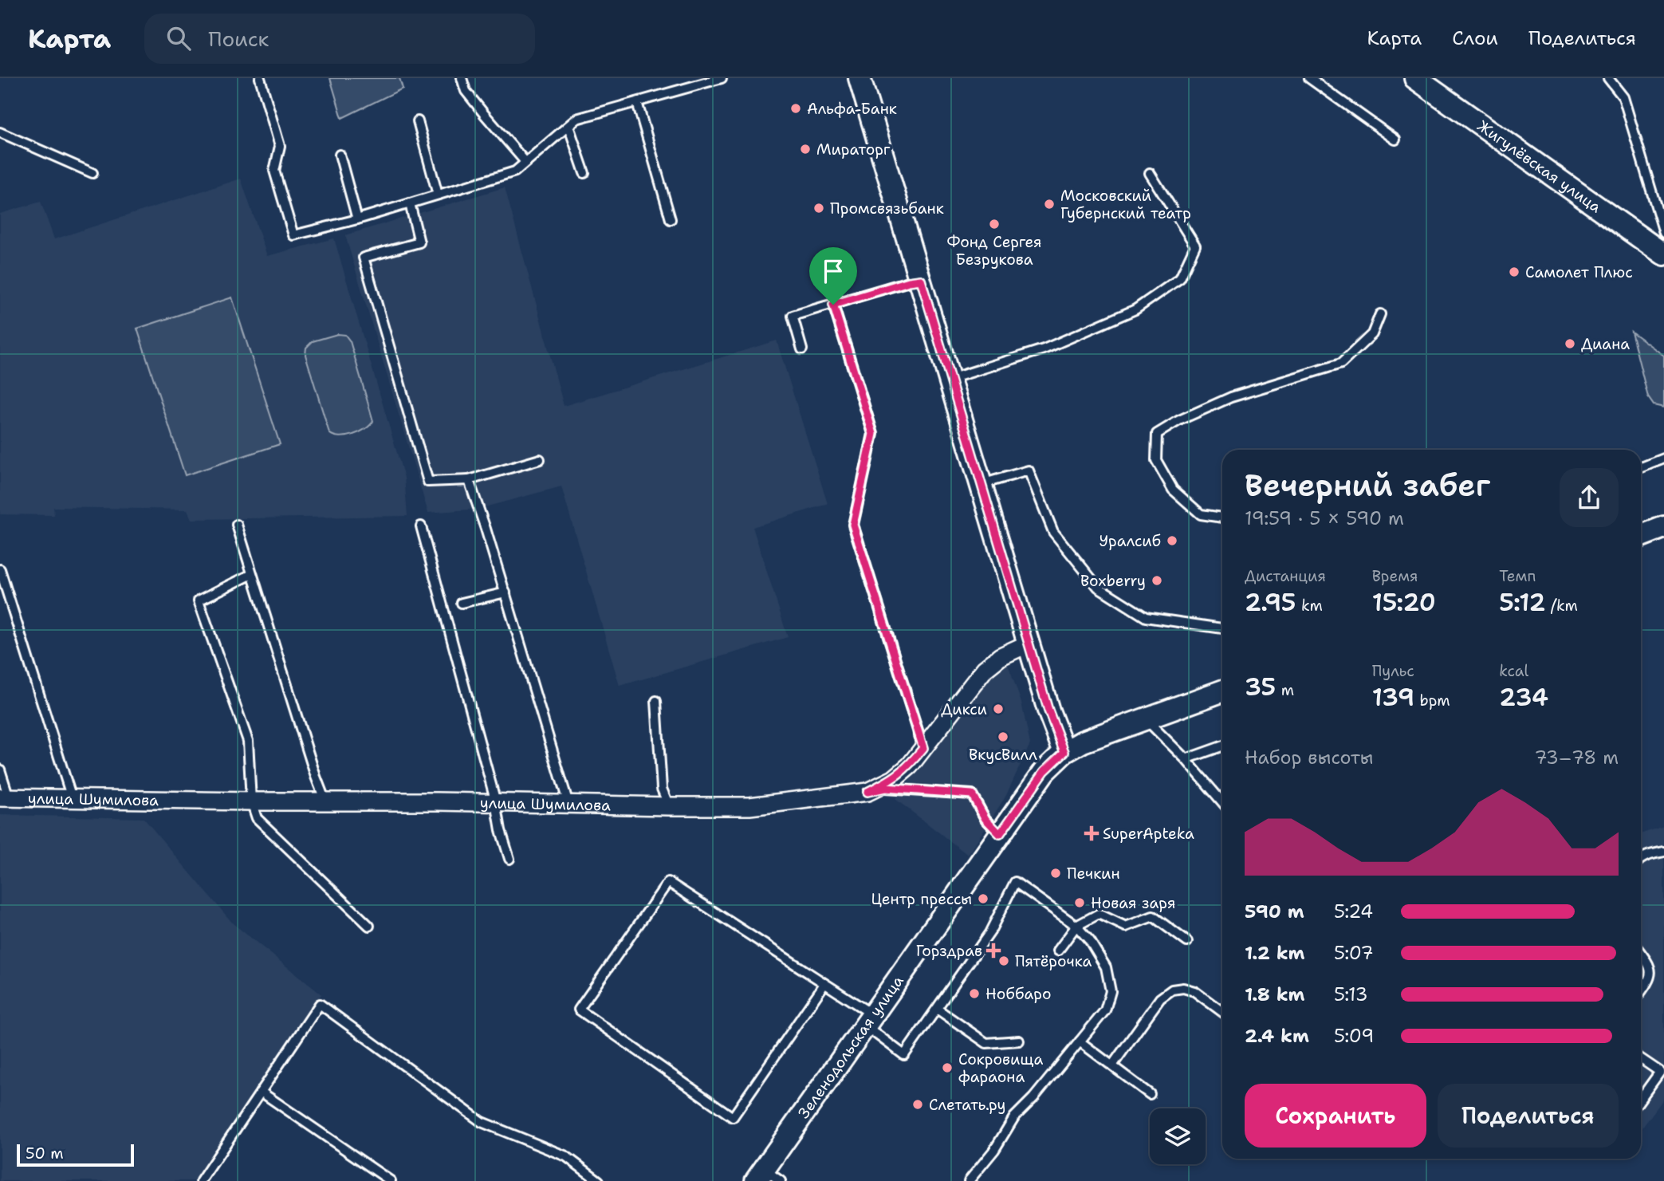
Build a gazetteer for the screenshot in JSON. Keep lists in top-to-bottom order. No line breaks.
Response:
{"streets":{"street":["Жигулёвская улица","улица Шумилова","Зеленодольская улица"]},"places":{"other":["Альфа-Банк","Мираторг","Московский Губернский театр","Промсвязьбанк","Фонд Сергея Безрукова","Самолет Плюс","Диана","Уралсиб","Boxberry","Дикси","ВкусВилл","Печкин","Центр прессы","Новая заря","Пятёрочка","Ноббаро","Сокровища фараона","Слетать.ру"],"health":["SuperApteka","Горздрав"]},"scale_bar":"50 m","page":{"header":"Карта","search":"Поиск","nav":["Карта","Слои","Поделиться"],"heading":["Вечерний забег","19:59 · 5 × 590 m"],"stats":[["Дистанция","2.95 km"],["Время","15:20"],["Темп","5:12 /km"],["35 m"],["Пульс","139 bpm"],["kcal","234"]],"chart":["Набор высоты","73–78 m"],"list":[{"name":"590 m","note":"5:24"},{"name":"1.2 km","note":"5:07"},{"name":"1.8 km","note":"5:13"},{"name":"2.4 km","note":"5:09"}],"buttons":["Сохранить","Поделиться"],"scale":"50 m"}}
